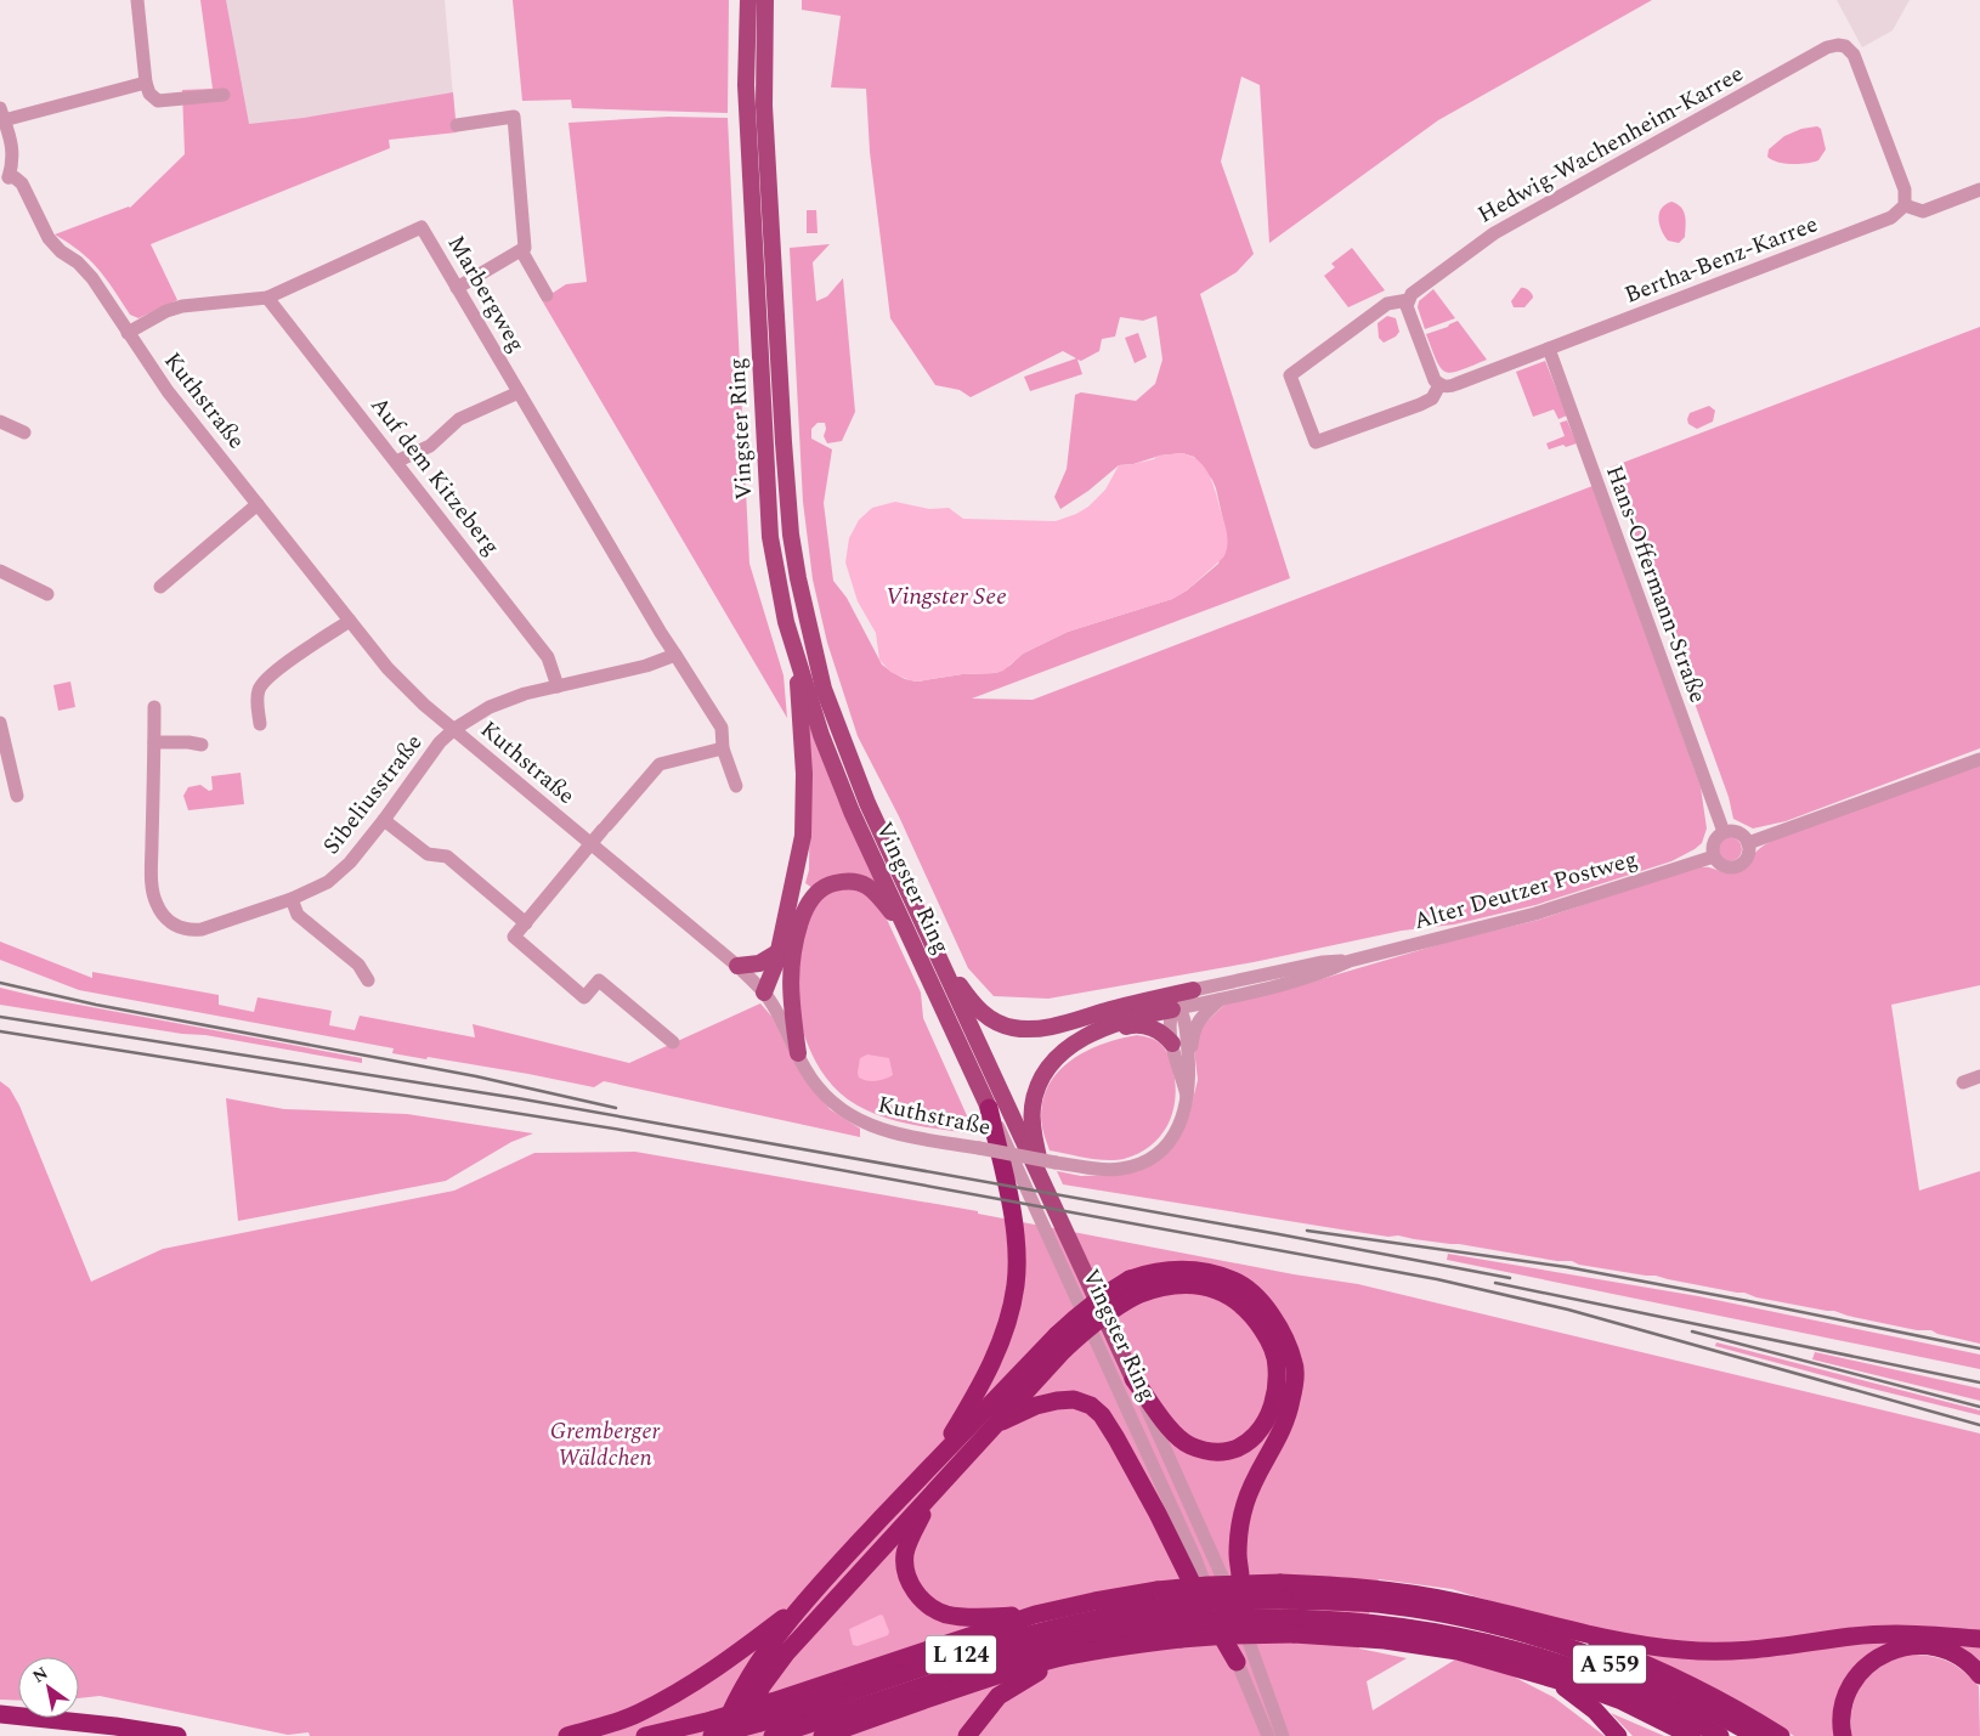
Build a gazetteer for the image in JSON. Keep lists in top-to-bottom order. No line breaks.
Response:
{"streets":{"highway":["L 124","A 559"],"main road":["Vingster Ring"],"street":["Hedwig-Wachenheim-Karree","Bertha-Benz-Karree","Marbergweg","Kuthstraße","Auf dem Kitzeberg","Hans-Offermann-Straße","Sibeliusstraße","Alter Deutzer Postweg"]},"crossings":[["Hedwig-Wachenheim-Karree","Bertha-Benz-Karree"],["Bertha-Benz-Karree","Hans-Offermann-Straße"],["Marbergweg","Kuthstraße"],["Marbergweg","Auf dem Kitzeberg"],["Kuthstraße","Sibeliusstraße"],["Kuthstraße","Alter Deutzer Postweg"],["Hans-Offermann-Straße","Alter Deutzer Postweg"]],"water":["Vingster See"],"parks":["Gremberger Wäldchen"],"north":"top left"}
